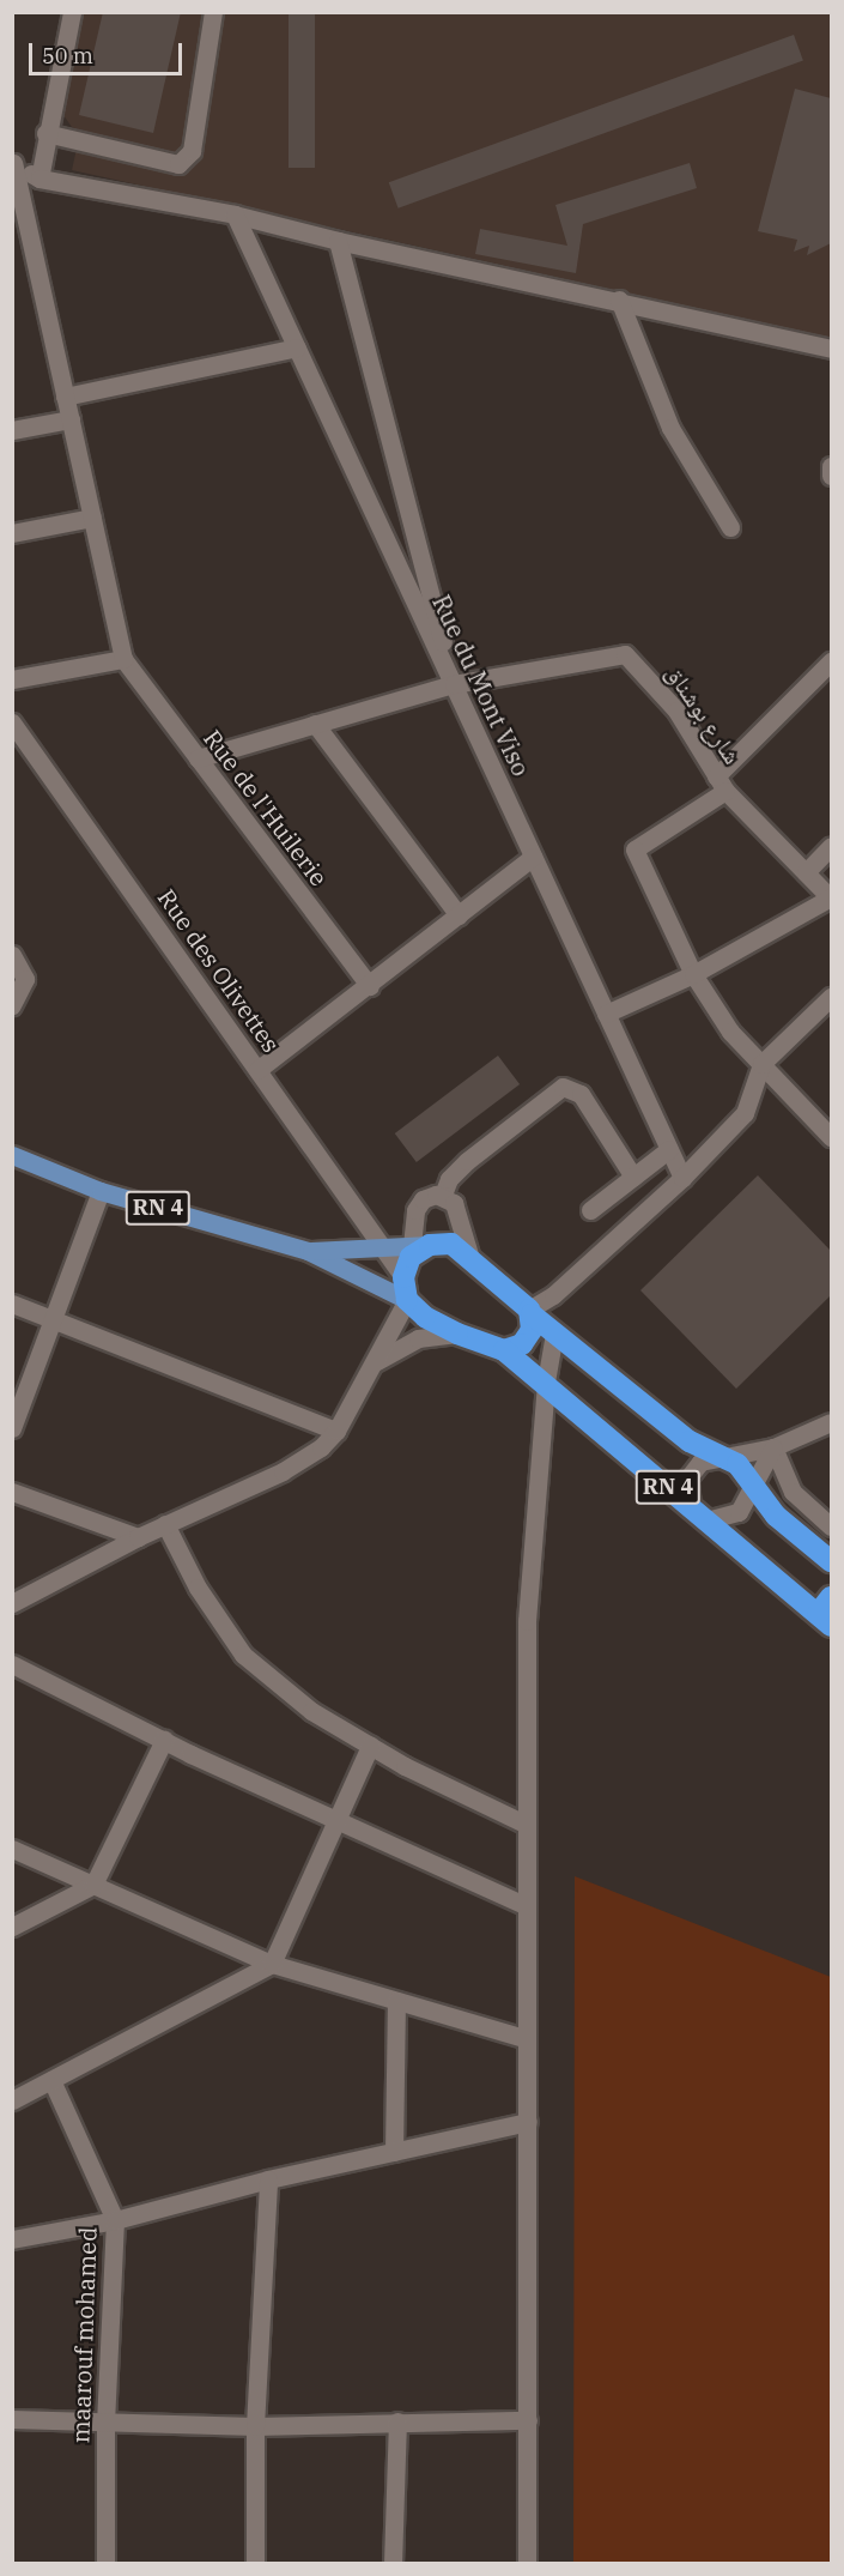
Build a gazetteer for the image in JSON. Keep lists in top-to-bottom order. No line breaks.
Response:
{"streets":{"highway":["RN 4"],"street":["Rue du Mont Viso","شارع بوشناق","Rue de l'Huilerie","Rue des Olivettes","maarouf mohamed"]},"crossings":[["Rue du Mont Viso","شارع بوشناق"],["Rue des Olivettes","RN 4"]],"scale_bar":"50 m"}
